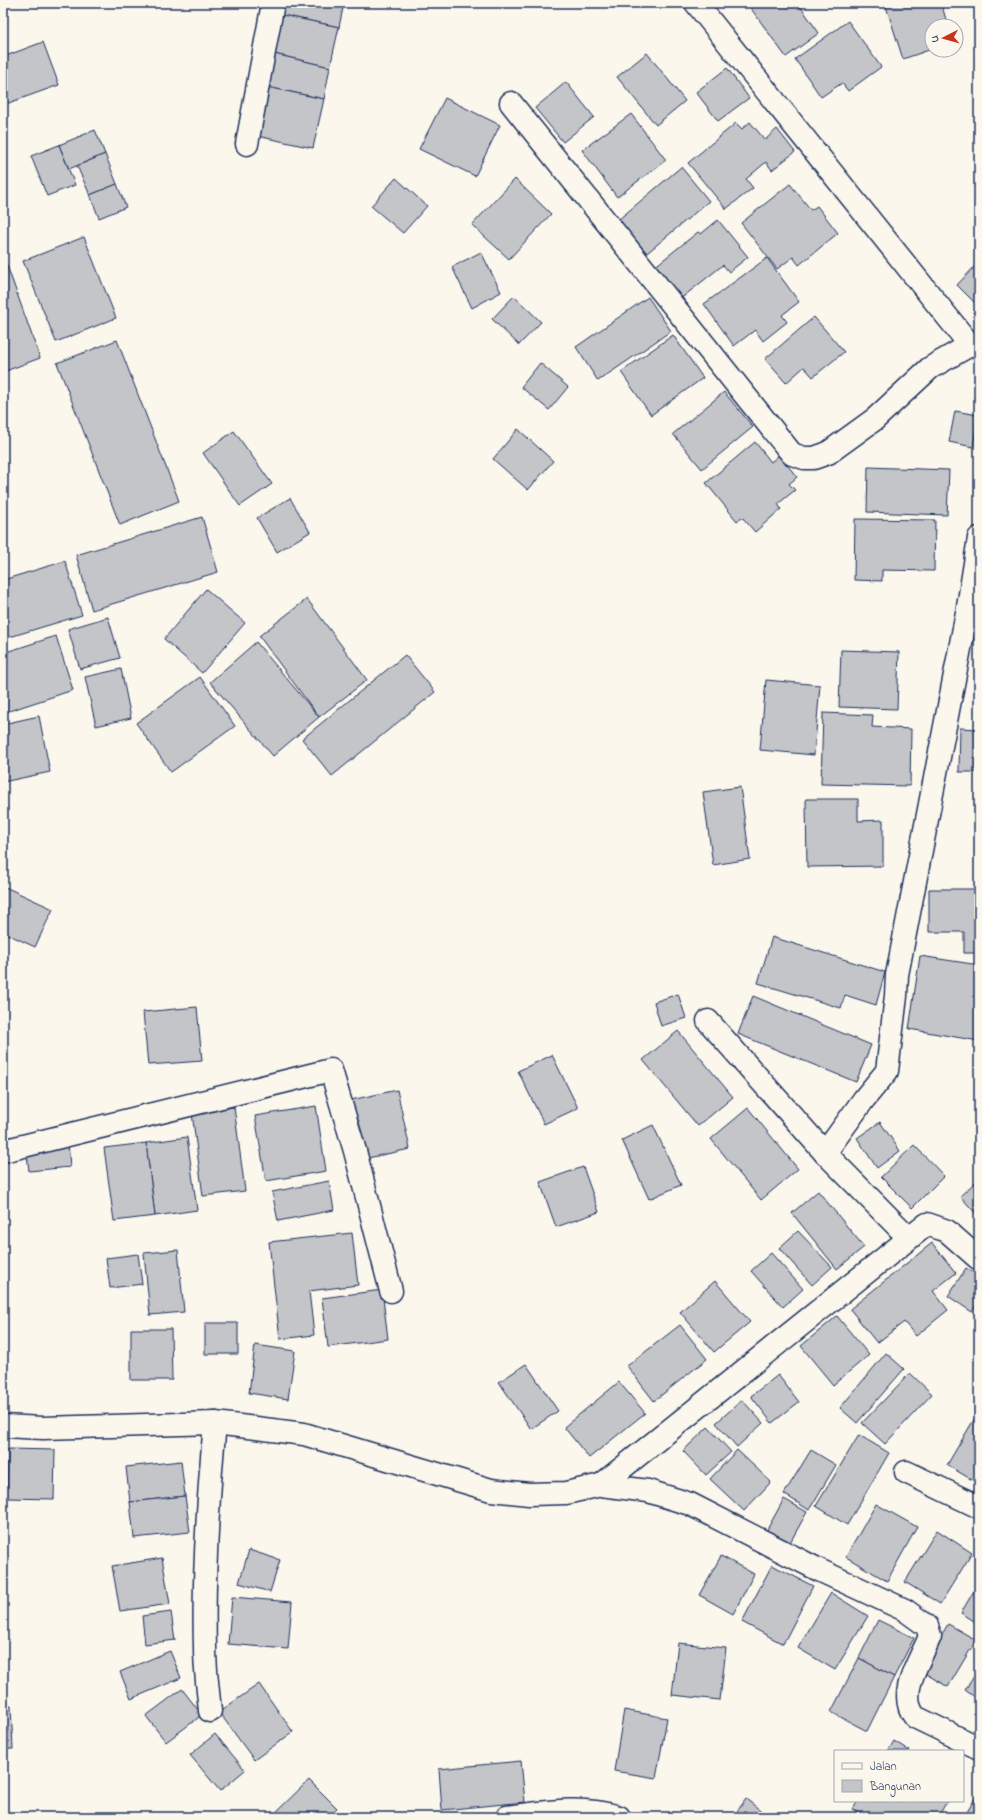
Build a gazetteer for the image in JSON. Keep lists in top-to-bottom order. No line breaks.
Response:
{"legend":["Jalan","Bangunan"],"north":"left"}
